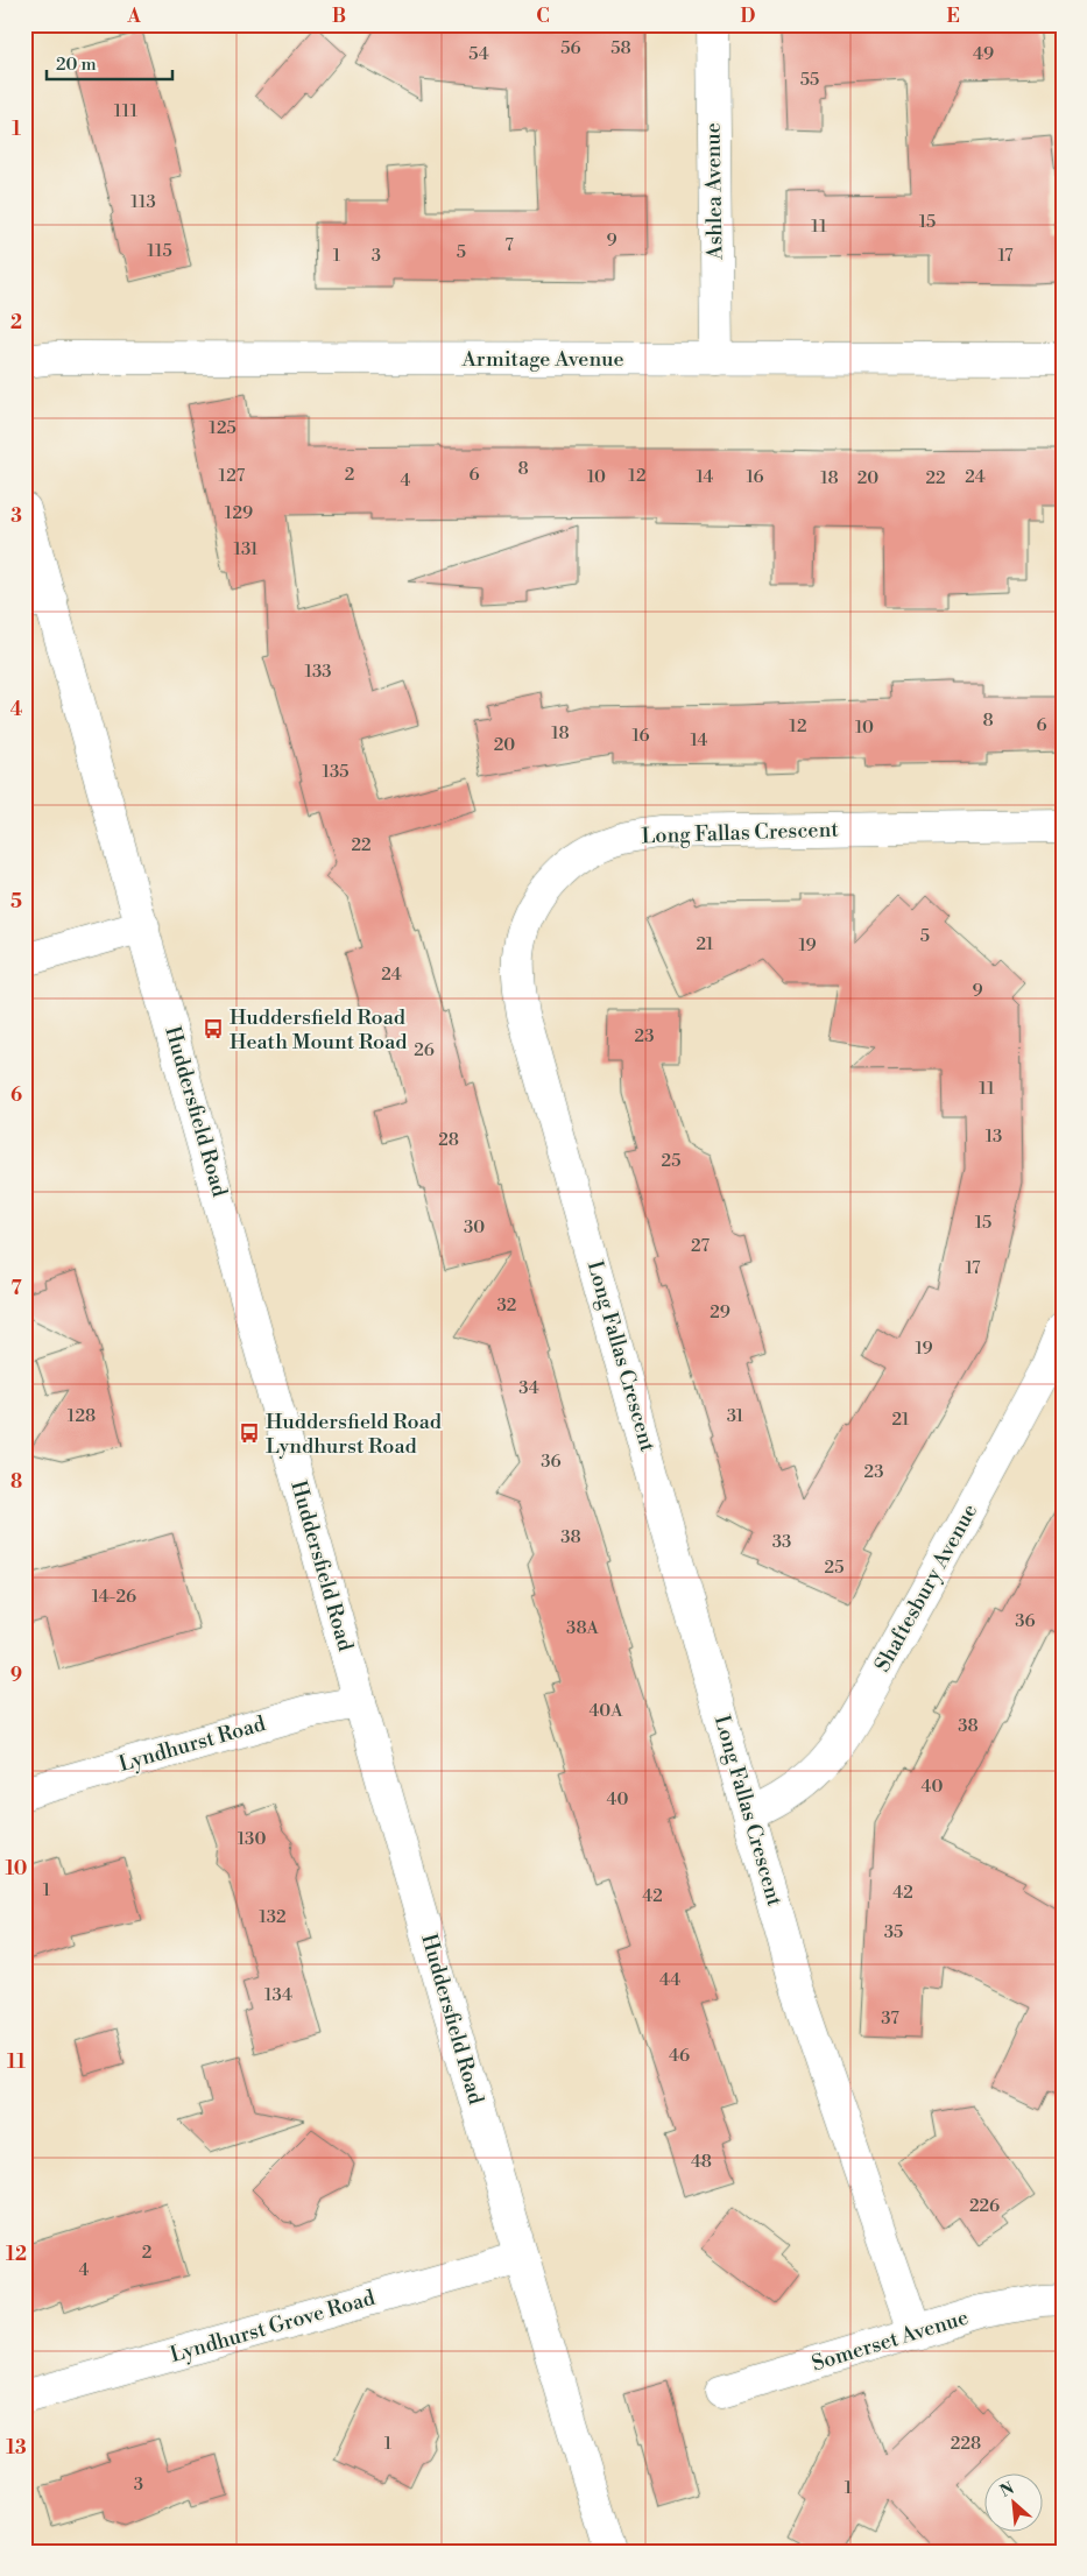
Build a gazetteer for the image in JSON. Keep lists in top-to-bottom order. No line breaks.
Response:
{"streets":{"street":["Ashlea Avenue","Armitage Avenue","Long Fallas Crescent","Huddersfield Road","Shaftesbury Avenue","Lyndhurst Road","Lyndhurst Grove Road","Somerset Avenue"]},"crossings":[["Ashlea Avenue","Armitage Avenue"],["Long Fallas Crescent","Shaftesbury Avenue"],["Long Fallas Crescent","Somerset Avenue"],["Huddersfield Road","Lyndhurst Road"],["Huddersfield Road","Lyndhurst Grove Road"]],"places":{"bus stop":["Huddersfield Road Heath Mount Road","Huddersfield Road Lyndhurst Road"]},"house_numbers":["56","58","54","49","55","111","113","15","11","9","7","115","5","1","3","17","125","8","2","6","127","12","10","14","16","24","18","20","22","4","129","131","133","8","6","12","10","18","16","14","20","135","22","5","21","19","24","9","23","26","11","13","28","25","15","30","27","17","32","29","19","34","128","31","21","36","23","38","33","25","14-26","36","38A","40A","38","40","40","130","1","42","42","132","35","44","134","37","46","48","226","2","4","1","228","3","1"],"scale_bar":"20 m","north":"top left","grid":{"columns":["A","B","C","D","E"],"rows":["1","2","3","4","5","6","7","8","9","10","11","12","13"]}}
